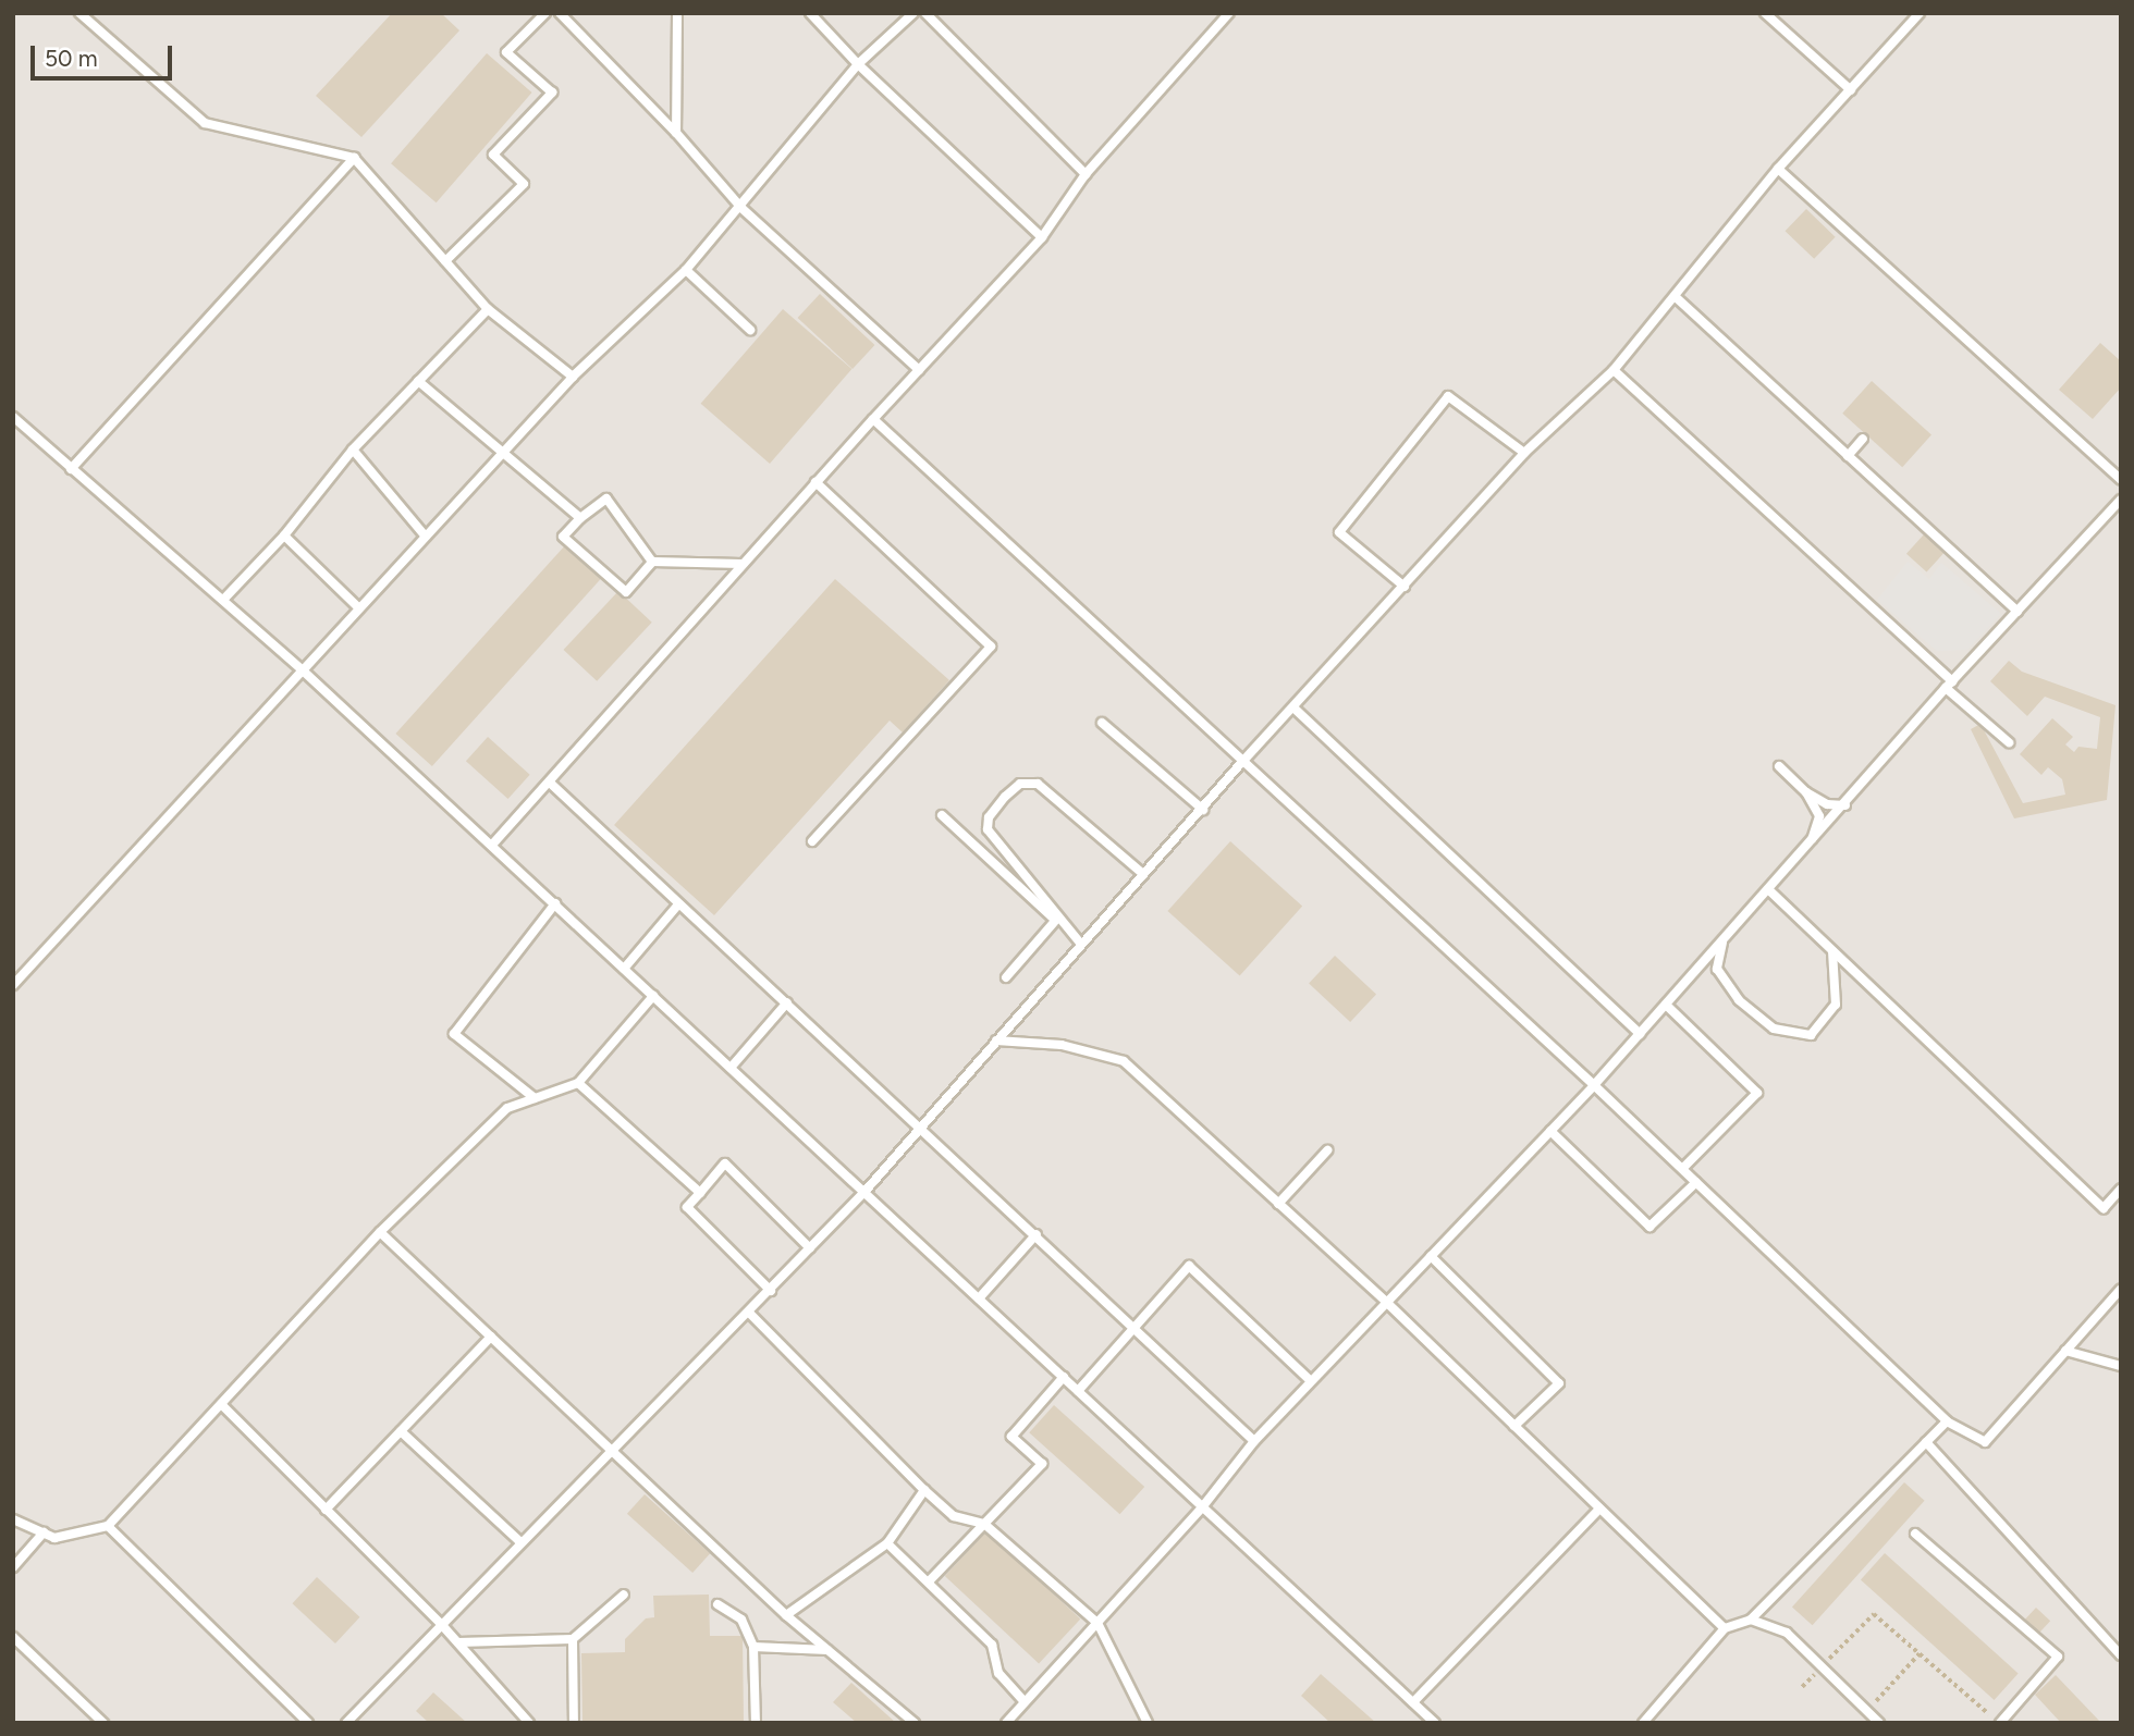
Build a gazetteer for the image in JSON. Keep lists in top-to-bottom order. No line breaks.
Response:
{"scale_bar":"50 m"}
